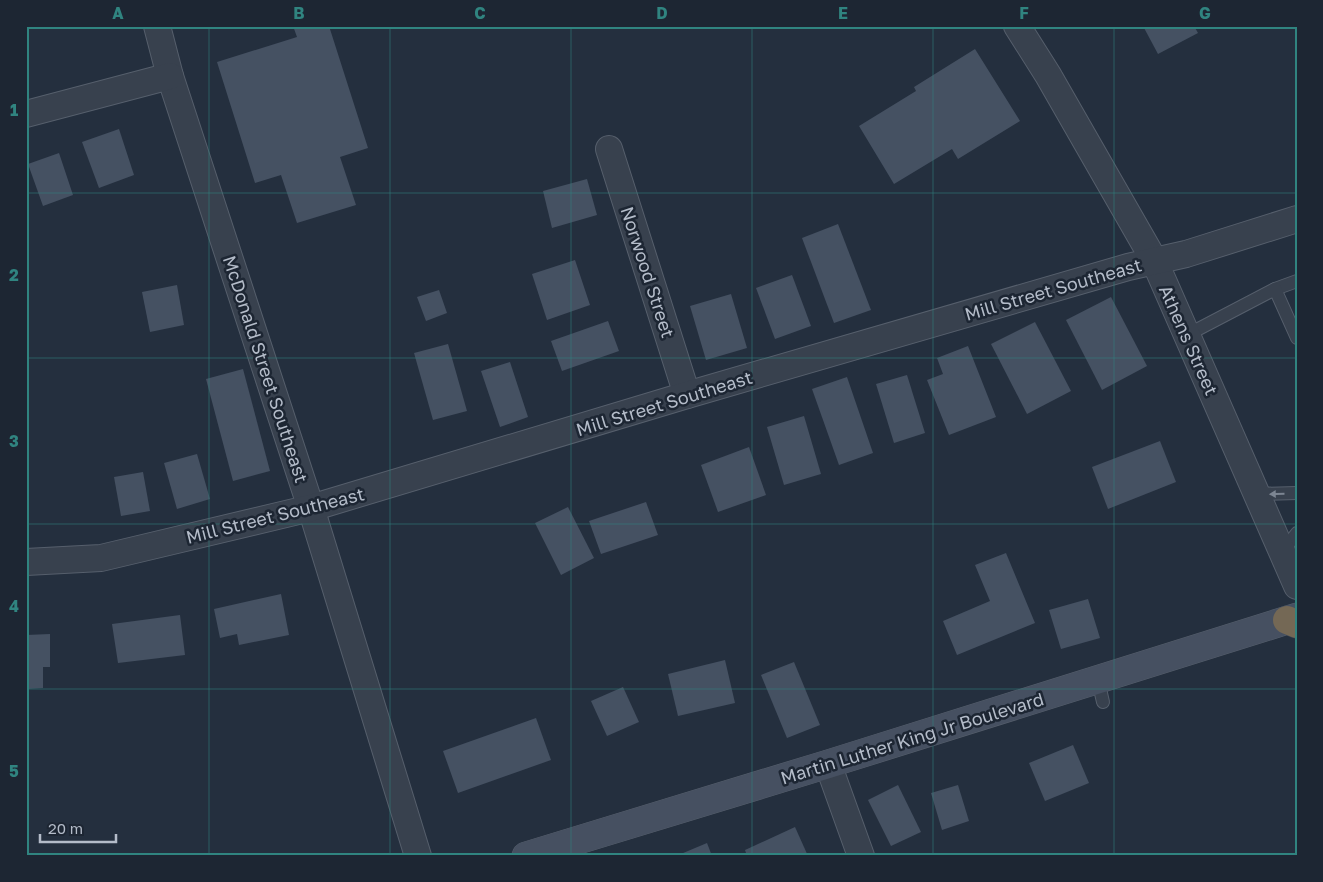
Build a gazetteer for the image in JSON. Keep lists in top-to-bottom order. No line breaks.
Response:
{"streets":{"main road":["Martin Luther King Jr Boulevard"],"street":["Norwood Street","Mill Street Southeast","Athens Street","McDonald Street Southeast"]},"crossings":[["Norwood Street","Mill Street Southeast"],["Mill Street Southeast","Athens Street"],["Mill Street Southeast","McDonald Street Southeast"]],"scale_bar":"20 m","grid":{"columns":["A","B","C","D","E","F","G"],"rows":["1","2","3","4","5"]}}
